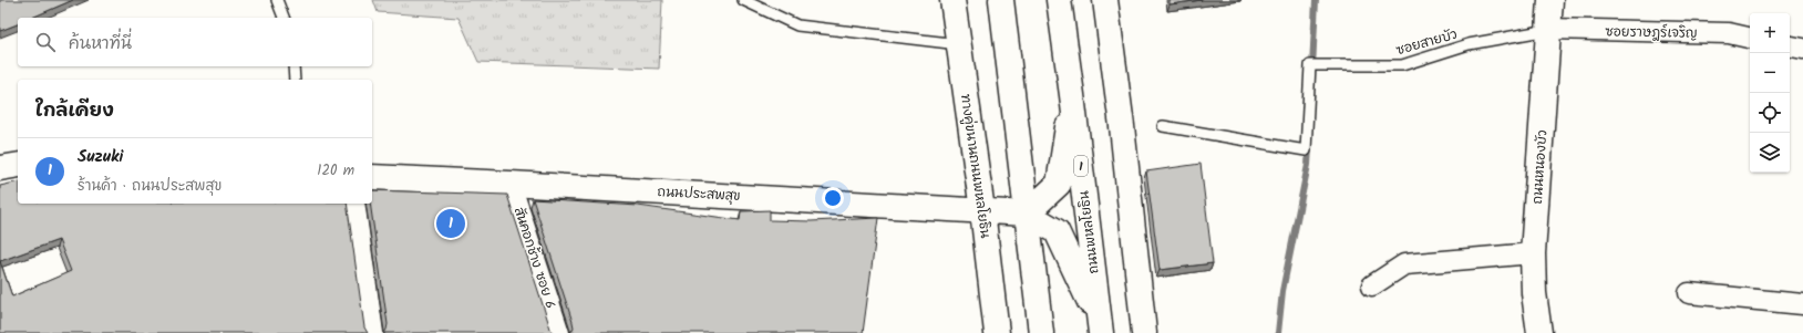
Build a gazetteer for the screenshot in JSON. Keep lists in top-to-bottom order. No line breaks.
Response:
{"streets":{"main road":["ทางคู่ขนานถนนพหลโยธิน","1","ถนนหนองบัว","ถนนประสพสุข","ถนนพหลโยธิน"],"street":["ซอยราษฎร์เจริญ","สันคอกช้าง ซอย 6"],"lane":["ซอยสายบัว"]},"crossings":[["ซอยราษฎร์เจริญ","ซอยสายบัว"],["ซอยราษฎร์เจริญ","ถนนหนองบัว"],["ซอยสายบัว","ถนนหนองบัว"],["ทางคู่ขนานถนนพหลโยธิน","ถนนประสพสุข"],["ถนนประสพสุข","สันคอกช้าง ซอย 6"]],"page":{"map_buttons":["+","−"],"search":"ค้นหาที่นี่","heading":"ใกล้เคียง","list":[{"mark":"1","name":"Suzuki","note":"ร้านค้า · ถนนประสพสุข","value":"120 m"}],"pins":"1"}}
